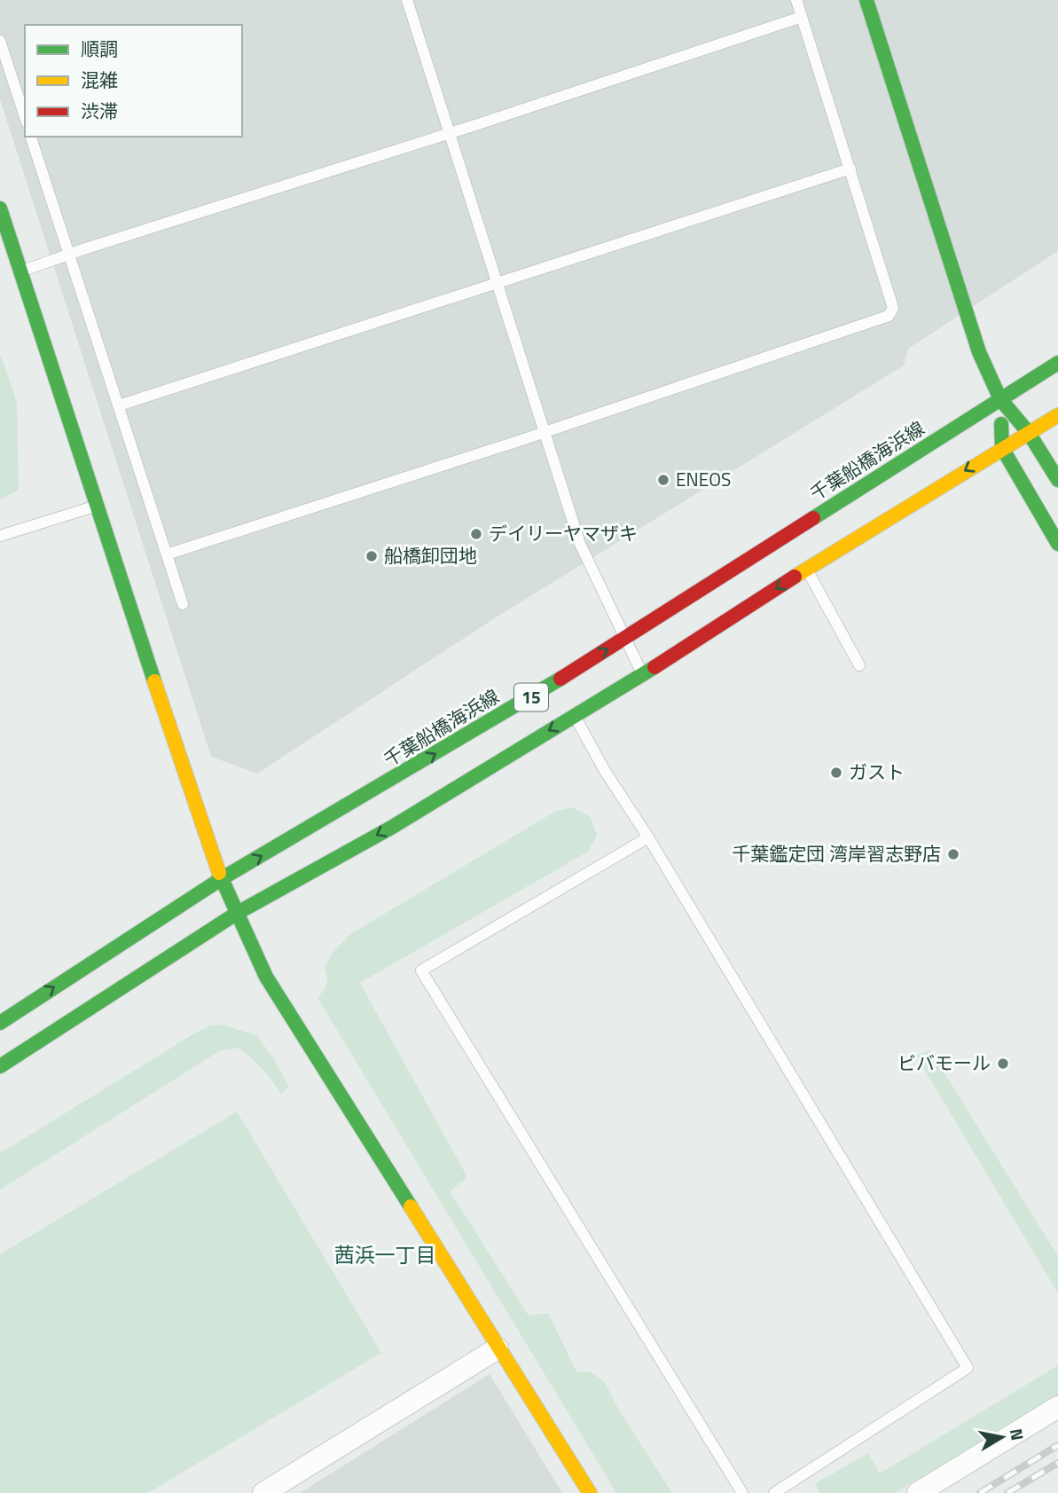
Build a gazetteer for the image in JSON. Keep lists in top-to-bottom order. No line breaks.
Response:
{"streets":{"main road":["千葉船橋海浜線","15"]},"districts":["茜浜一丁目"],"places":["ENEOS","デイリーヤマザキ","船橋卸団地","ガスト","千葉鑑定団 湾岸習志野店","ビバモール"],"legend":["順調","混雑","渋滞"],"north":"right"}
